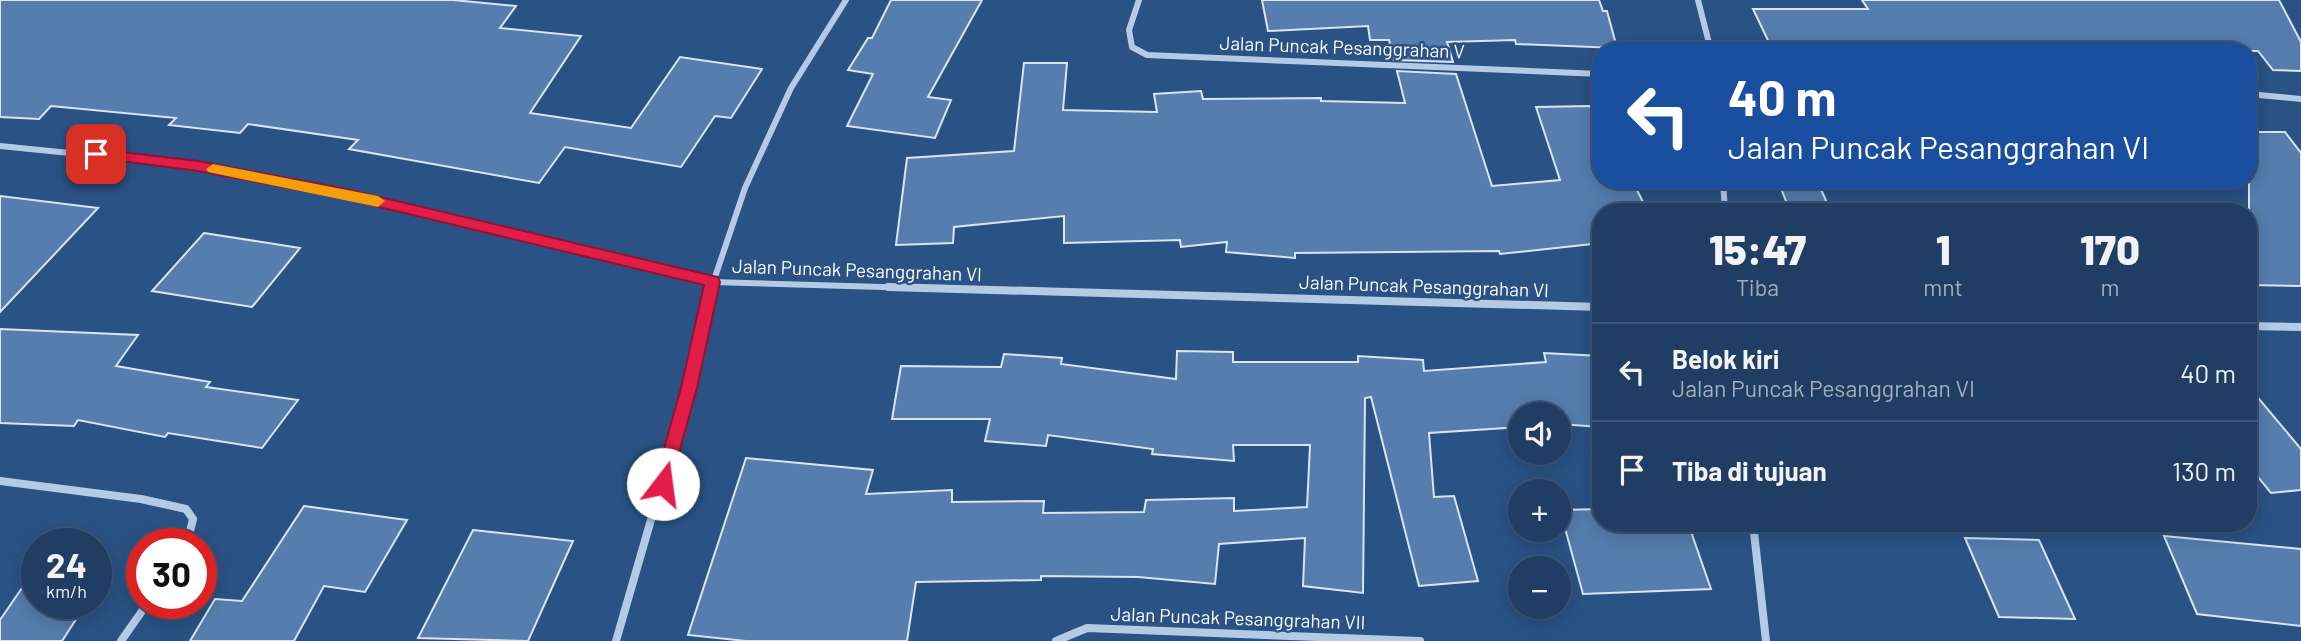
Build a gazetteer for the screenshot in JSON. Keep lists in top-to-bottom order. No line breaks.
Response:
{"streets":{"street":["Jalan Puncak Pesanggrahan V","Jalan Puncak Pesanggrahan VI","Jalan Puncak Pesanggrahan VII"]},"page":{"turn":["40 m","Jalan Puncak Pesanggrahan VI"],"eta":["15:47","Tiba","1","mnt","170","m"],"list":[{"name":"Belok kiri","note":"Jalan Puncak Pesanggrahan VI","value":"40 m"},{"name":"Tiba di tujuan","value":"130 m"}],"map_buttons":["+","−"],"speed":"24 km/h","limit":"30"}}
